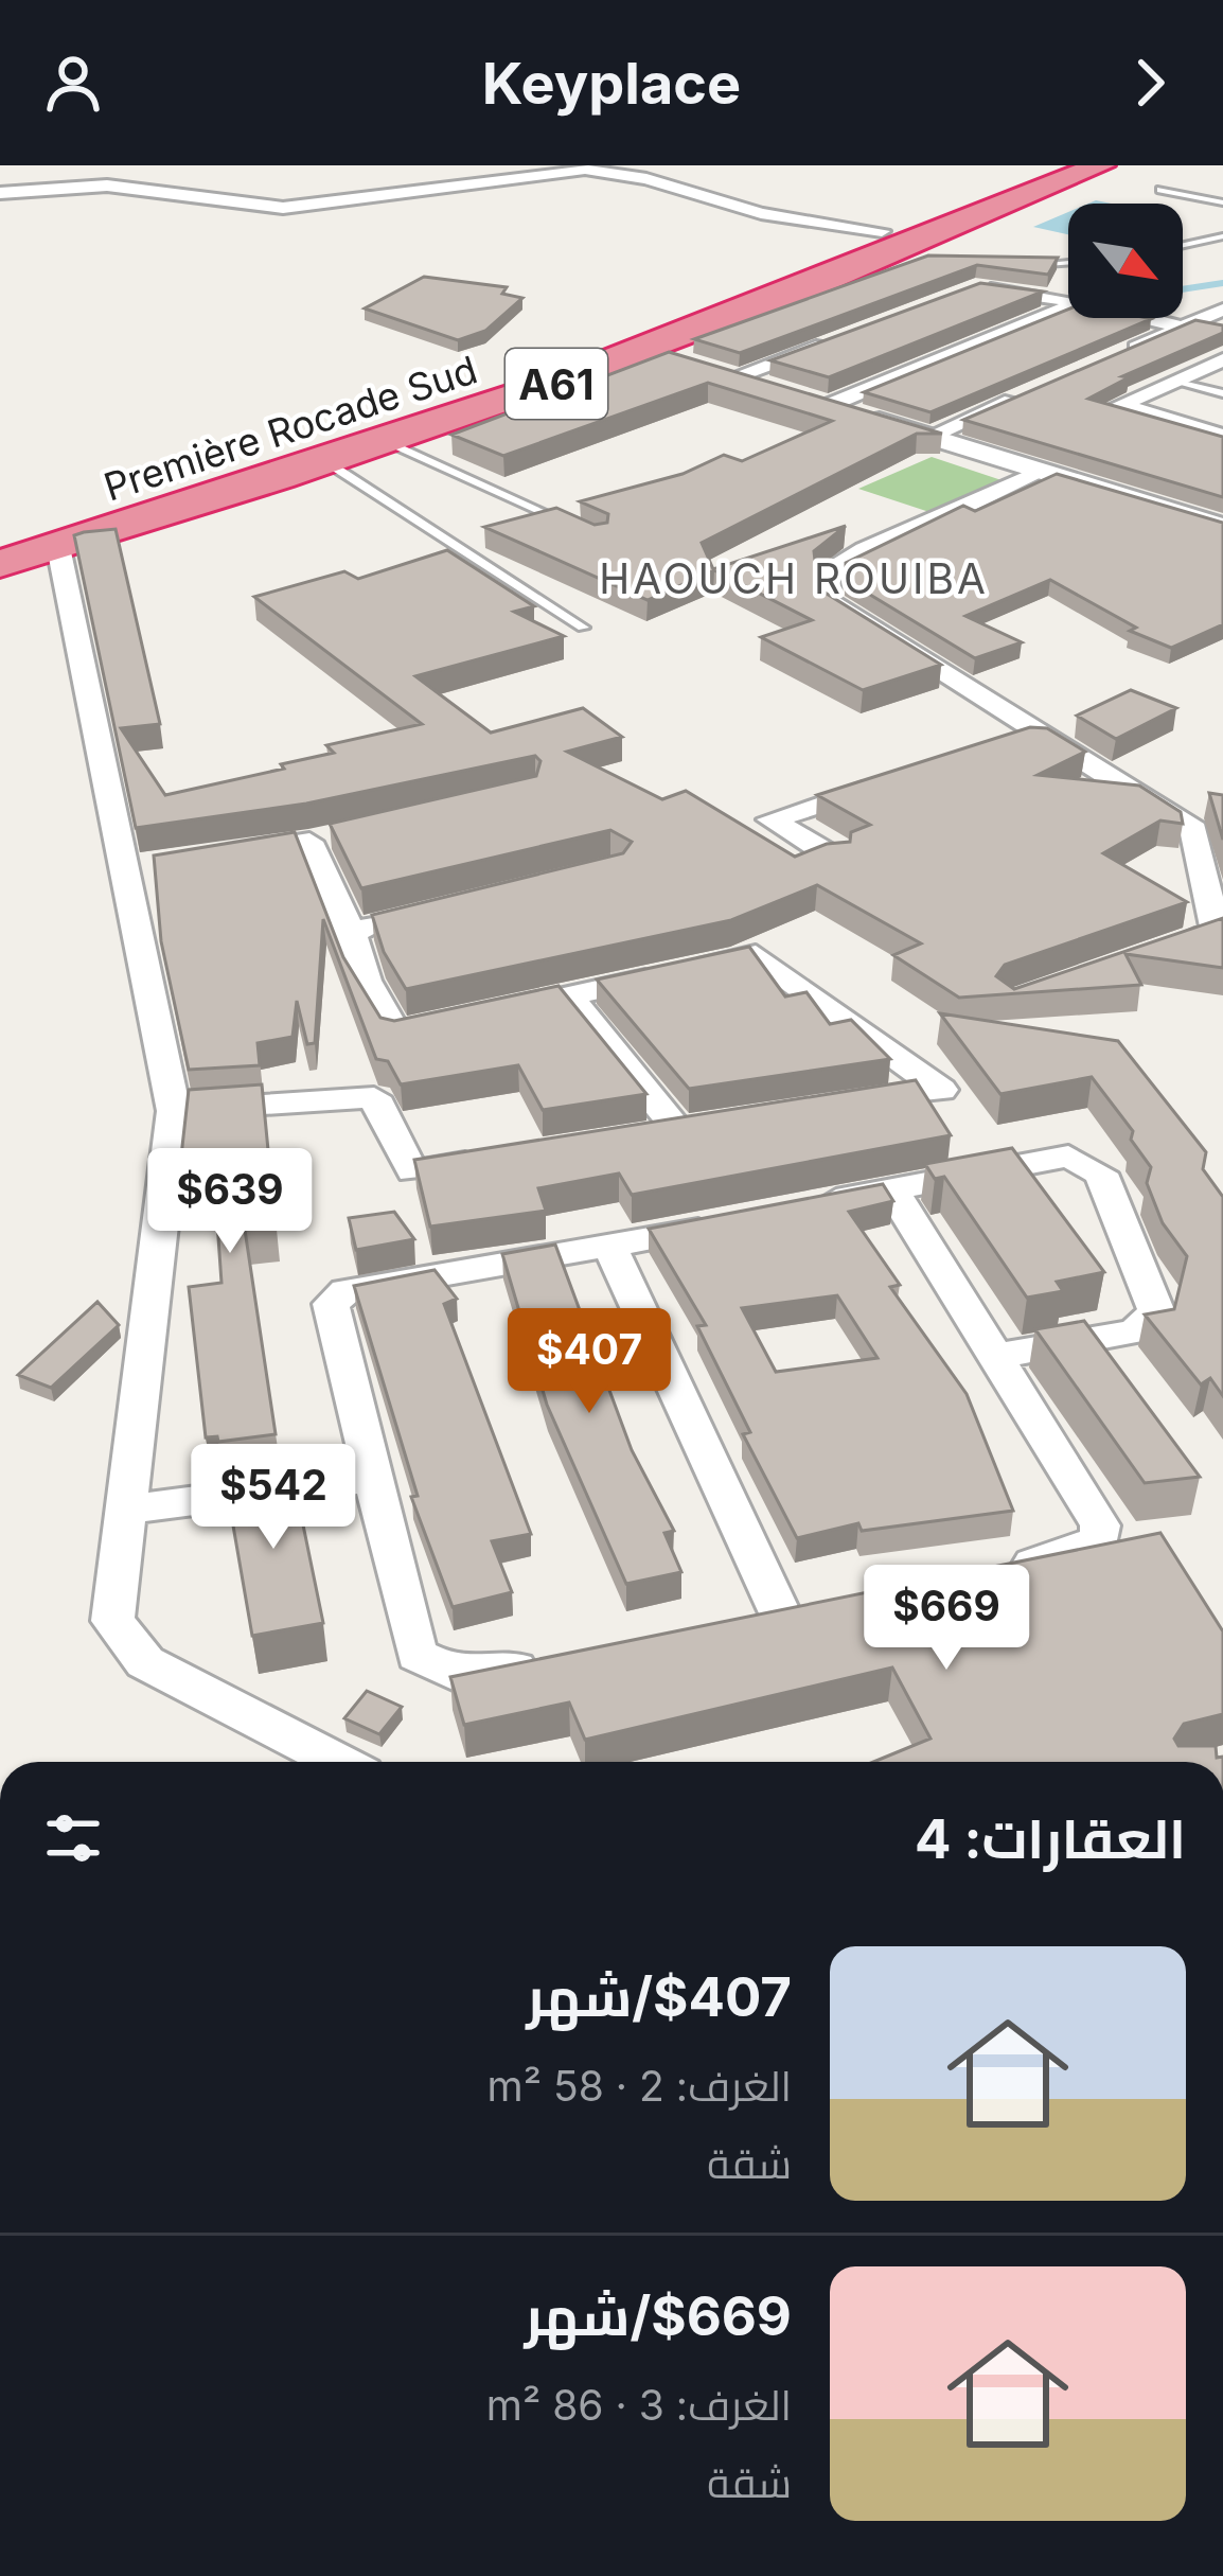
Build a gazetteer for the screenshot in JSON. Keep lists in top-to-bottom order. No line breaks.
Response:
{"streets":{"highway":["A61","Première Rocade Sud"]},"districts":["HAOUCH ROUIBA"],"north":"bottom right","page":{"header":"Keyplace","price":["$639","$407","$542","$669"],"heading":"العقارات: 4","list":[{"name":"$407/شهر","note":"الغرف: 2 · 58 m² · شقة"},{"name":"$669/شهر","note":"الغرف: 3 · 86 m² · شقة"}]}}
